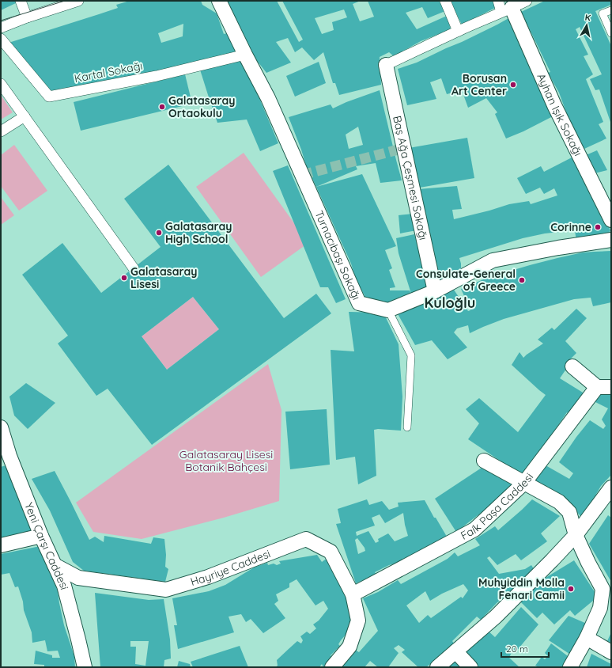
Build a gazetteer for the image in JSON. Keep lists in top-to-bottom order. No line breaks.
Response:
{"streets":{"street":["Kartal Sokağı","Ayhan Işık Sokağı","Baş Ağa Çeşmesi Sokağı","Turnacıbaşı Sokağı","Faik Paşa Caddesi","Yeni Çarşı Caddesi","Hayriye Caddesi"]},"crossings":[["Kartal Sokağı","Turnacıbaşı Sokağı"],["Faik Paşa Caddesi","Hayriye Caddesi"],["Yeni Çarşı Caddesi","Hayriye Caddesi"]],"districts":["Kuloğlu"],"parks":["Galatasaray Lisesi Botanik Bahçesi"],"places":["Borusan Art Center","Galatasaray Ortaokulu","Corinne","Galatasaray High School","Galatasaray Lisesi","Consulate-General of Greece","Muhyiddin Molla Fenari Camii"],"scale_bar":"20 m","north":"top"}
